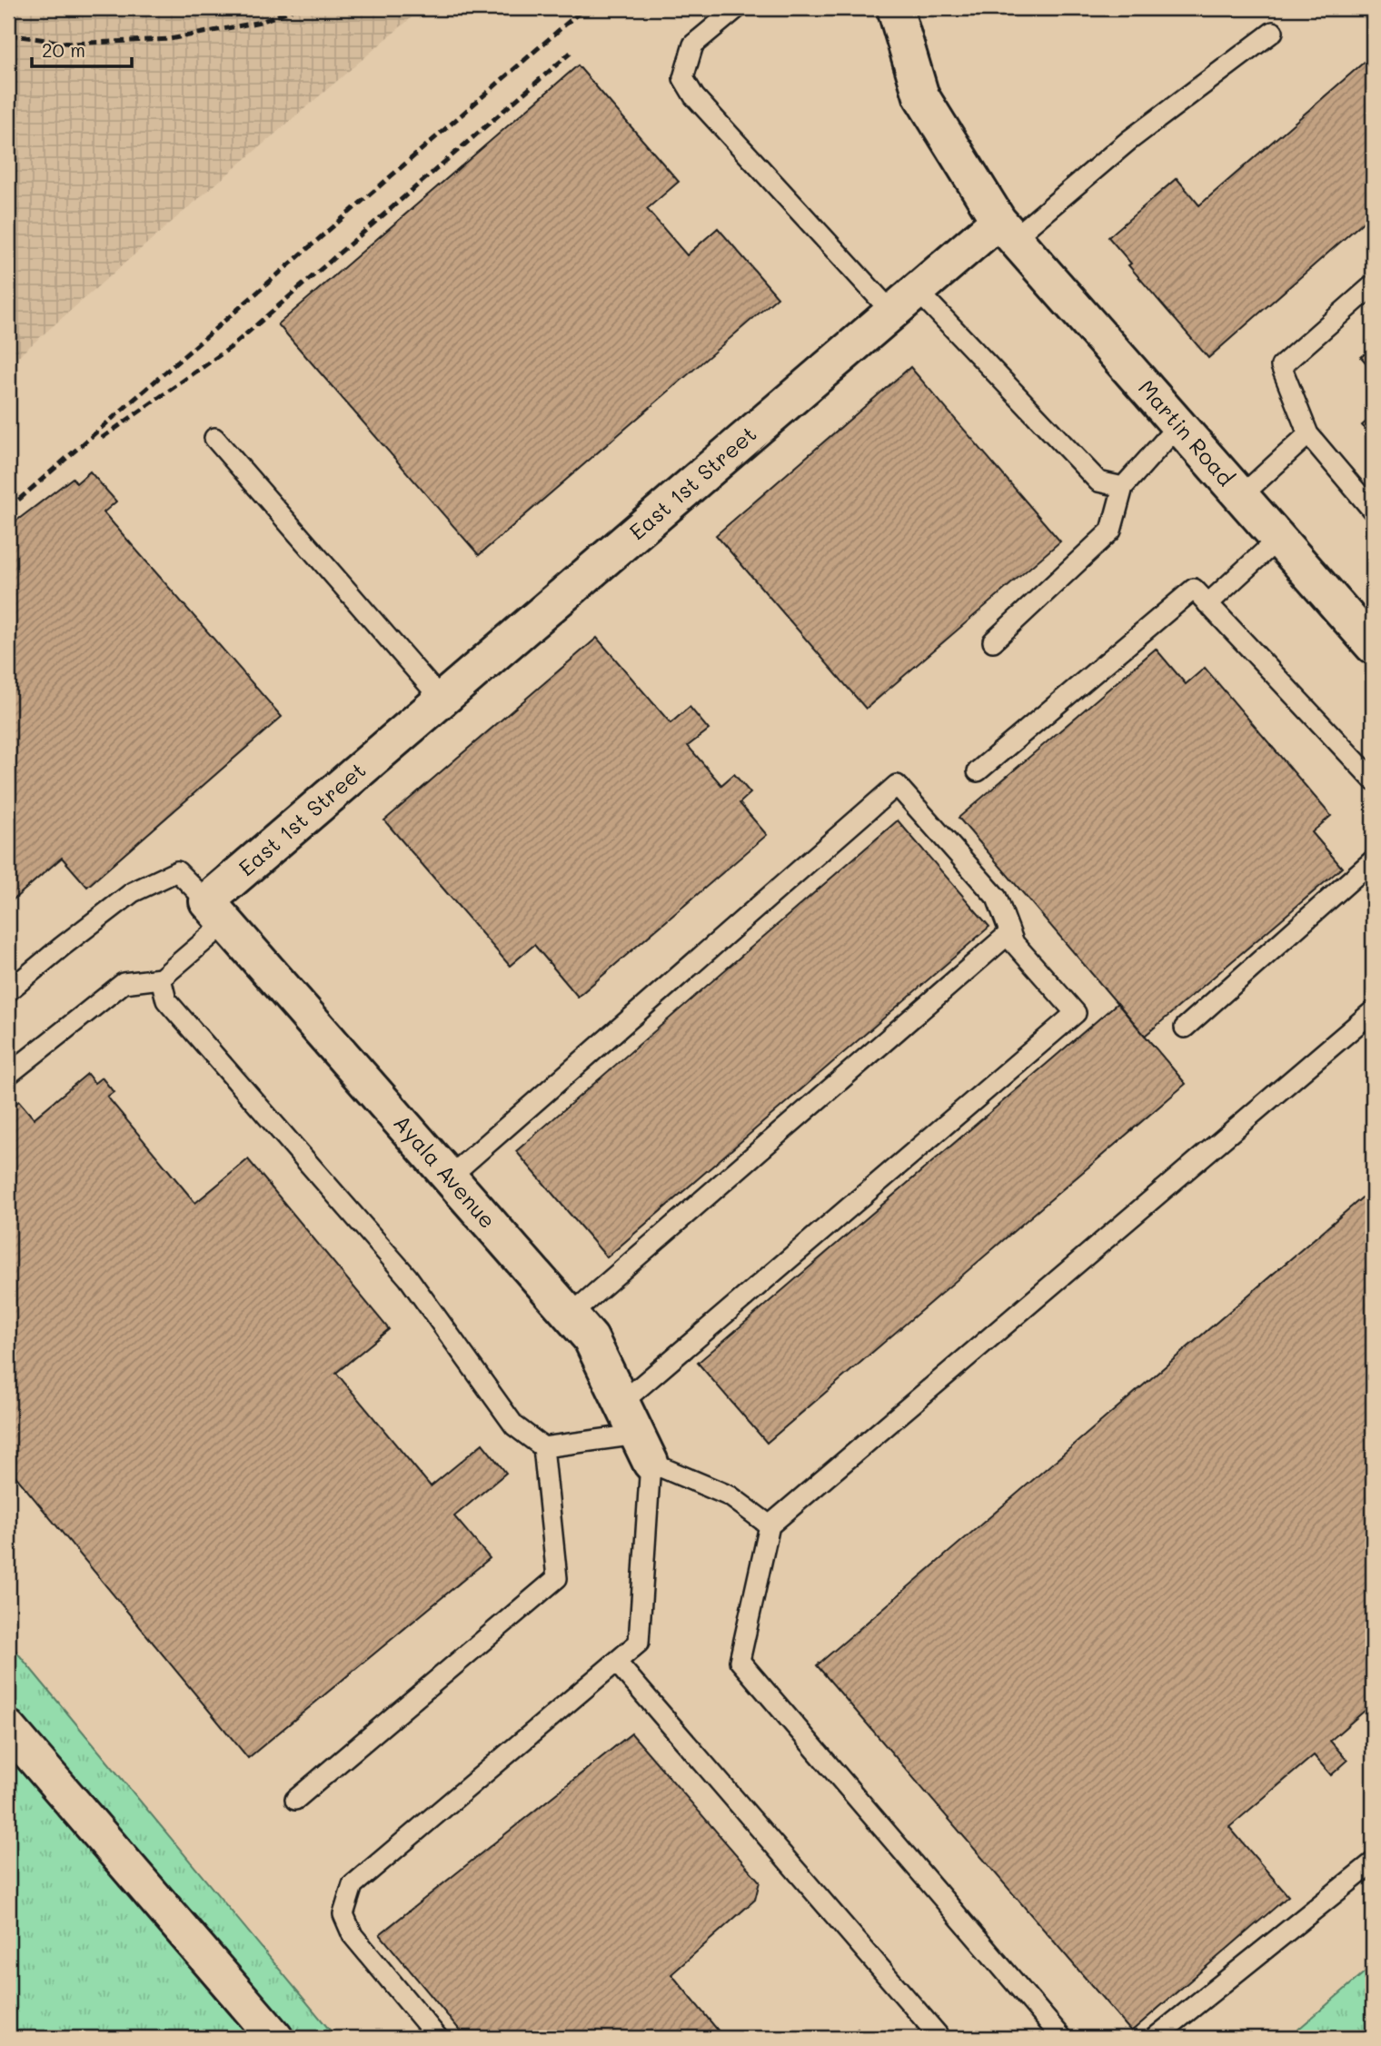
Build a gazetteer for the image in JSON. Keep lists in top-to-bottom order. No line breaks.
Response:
{"streets":{"street":["Martin Road","East 1st Street","Ayala Avenue"]},"crossings":[["Martin Road","East 1st Street"],["East 1st Street","Ayala Avenue"]],"scale_bar":"20 m"}
